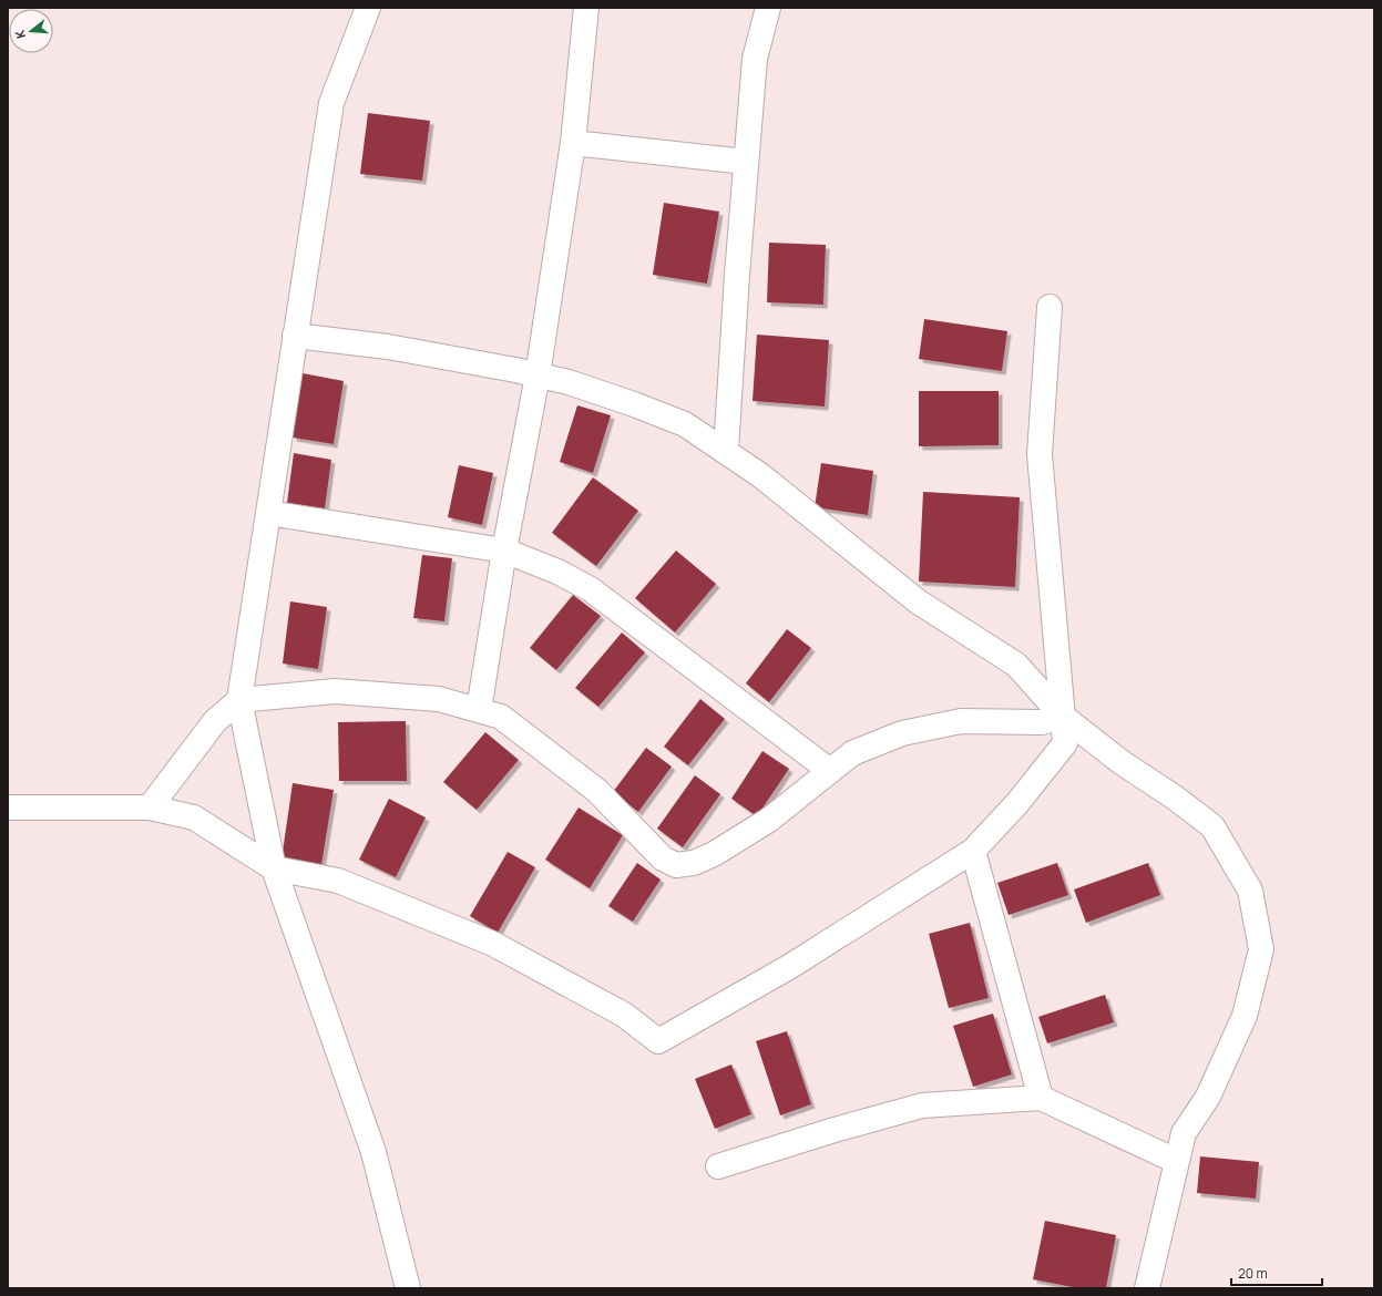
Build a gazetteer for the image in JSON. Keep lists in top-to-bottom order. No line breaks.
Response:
{"scale_bar":"20 m","north":"left"}
